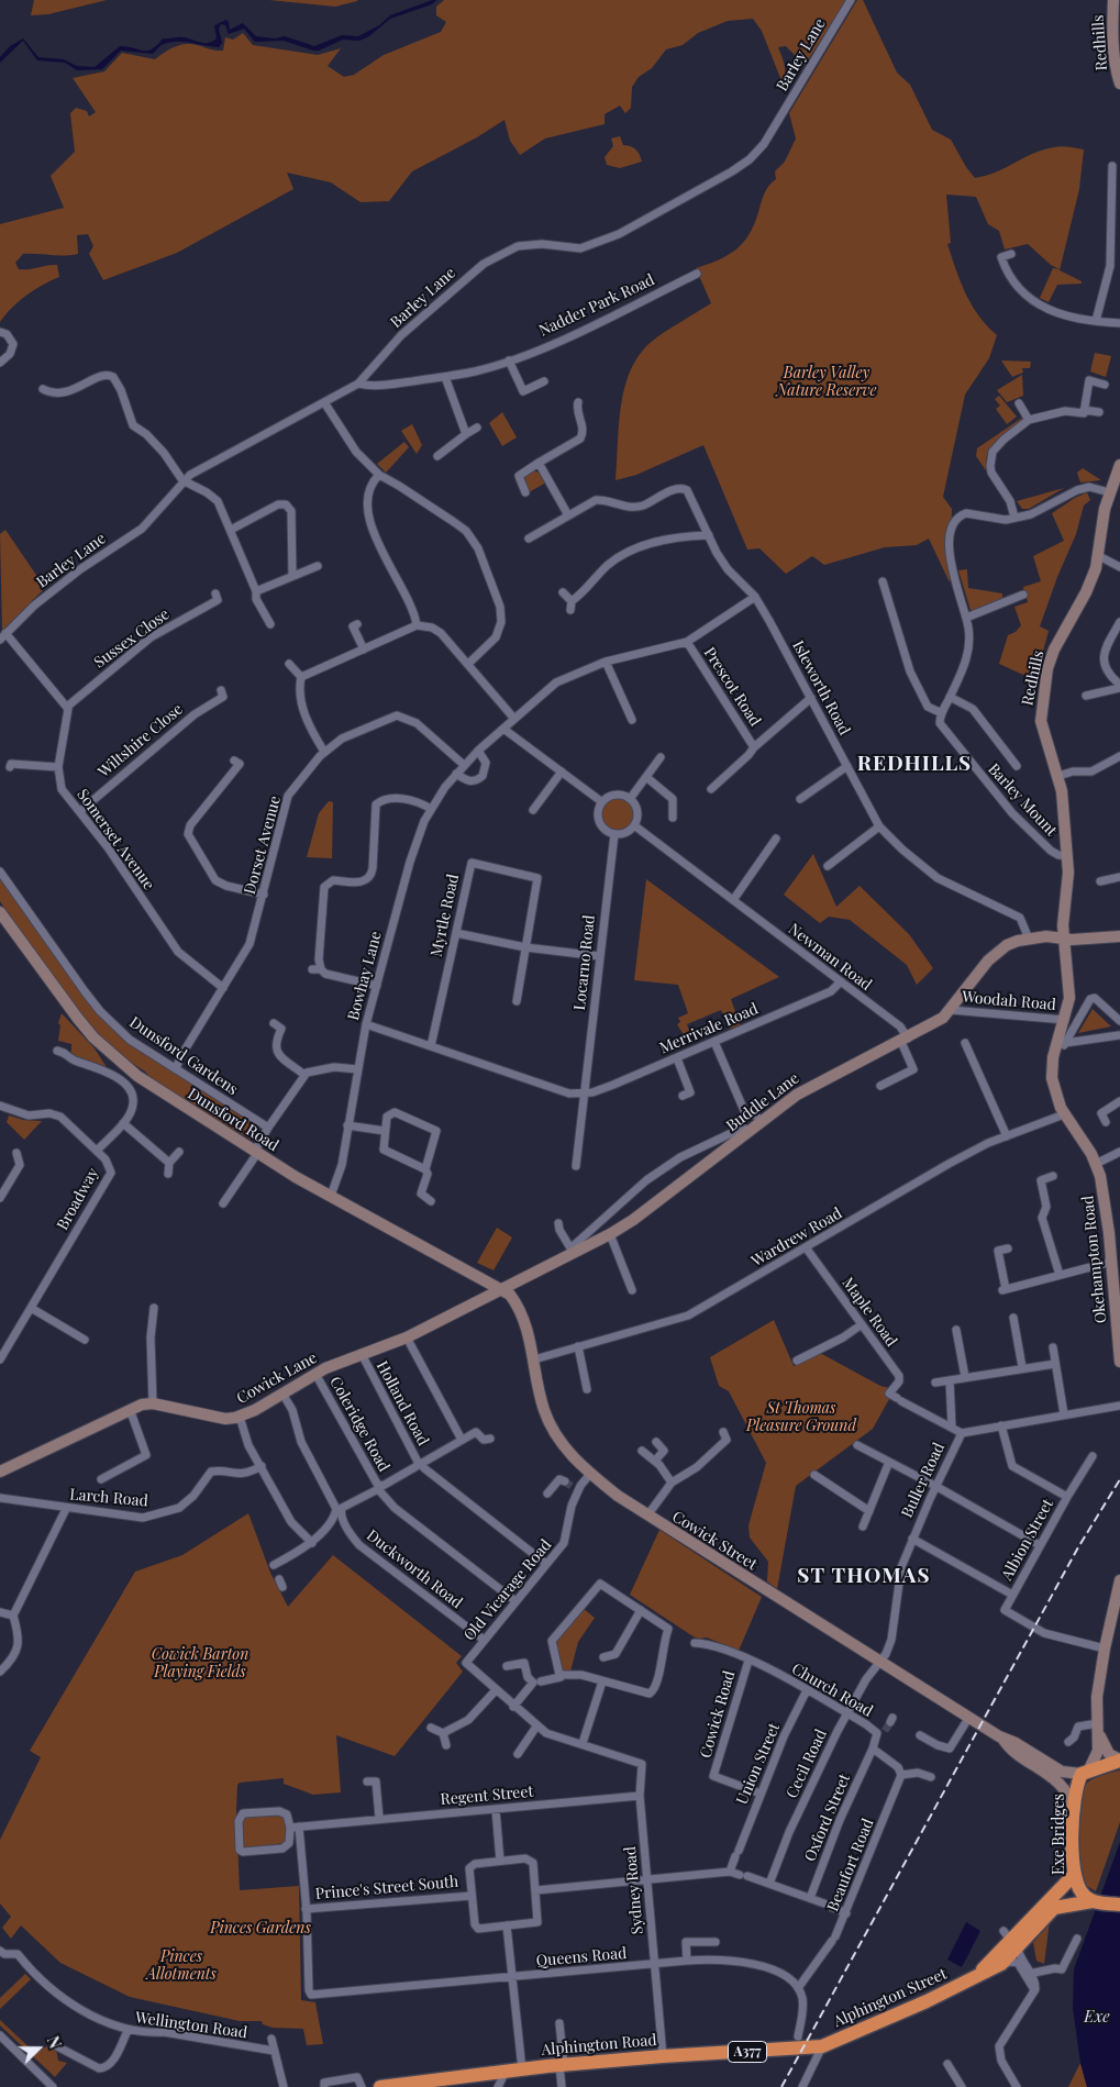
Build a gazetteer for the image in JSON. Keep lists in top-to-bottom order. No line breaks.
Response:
{"streets":{"highway":["Exe Bridges","Alphington Street","Alphington Road","A377"],"street":["Redhills","Barley Lane","Nadder Park Road","Sussex Close","Prescot Road","Isleworth Road","Wiltshire Close","Barley Mount","Somerset Avenue","Dorset Avenue","Myrtle Road","Newman Road","Locarno Road","Bowhay Lane","Woodah Road","Merrivale Road","Dunsford Gardens","Buddle Lane","Dunsford Road","Broadway","Wardrew Road","Okehampton Road","Maple Road","Cowick Lane","Holland Road","Coleridge Road","Buller Road","Larch Road","Albion Street","Cowick Street","Duckworth Road","Old Vicarage Road","Church Road","Cowick Road","Union Street","Cecil Road","Regent Street","Oxford Street","Beaufort Road","Prince's Street South","Sydney Road","Queens Road","Wellington Road"]},"crossings":[["Redhills","Barley Mount"],["Redhills","Buddle Lane"],["Redhills","Okehampton Road"],["Barley Lane","Nadder Park Road"],["Sussex Close","Somerset Avenue"],["Prescot Road","Bowhay Lane"],["Isleworth Road","Bowhay Lane"],["Isleworth Road","Buddle Lane"],["Wiltshire Close","Somerset Avenue"],["Somerset Avenue","Dorset Avenue"],["Dorset Avenue","Bowhay Lane"],["Dorset Avenue","Dunsford Gardens"],["Newman Road","Locarno Road"],["Newman Road","Merrivale Road"],["Newman Road","Buddle Lane"],["Locarno Road","Merrivale Road"],["Bowhay Lane","Dunsford Road"],["Woodah Road","Buddle Lane"],["Woodah Road","Okehampton Road"],["Buddle Lane","Dunsford Road"],["Buddle Lane","Okehampton Road"],["Buddle Lane","Cowick Lane"],["Buddle Lane","Cowick Street"],["Dunsford Road","Cowick Lane"],["Dunsford Road","Cowick Street"],["Wardrew Road","Okehampton Road"],["Wardrew Road","Maple Road"],["Wardrew Road","Cowick Street"],["Cowick Lane","Holland Road"],["Cowick Lane","Coleridge Road"],["Cowick Lane","Cowick Street"],["Cowick Lane","Duckworth Road"],["Coleridge Road","Old Vicarage Road"],["Buller Road","Cowick Street"],["Buller Road","Cecil Road"],["Cowick Street","Old Vicarage Road"],["Cowick Street","Cecil Road"],["Cowick Street","Exe Bridges"],["Duckworth Road","Old Vicarage Road"],["Church Road","Cowick Road"],["Church Road","Union Street"],["Church Road","Cecil Road"],["Church Road","Oxford Street"],["Cowick Road","Union Street"],["Regent Street","Sydney Road"],["Exe Bridges","Alphington Street"],["Exe Bridges","A377"],["Beaufort Road","Queens Road"],["Prince's Street South","Queens Road"],["Sydney Road","Queens Road"],["Sydney Road","Alphington Road"],["Alphington Street","Alphington Road"],["Alphington Street","A377"]],"districts":["REDHILLS","ST THOMAS"],"water":["Exe"],"parks":["Barley Valley Nature Reserve","St Thomas Pleasure Ground","Cowick Barton Playing Fields","Pinces Gardens","Pinces Allotments"],"north":"right"}
